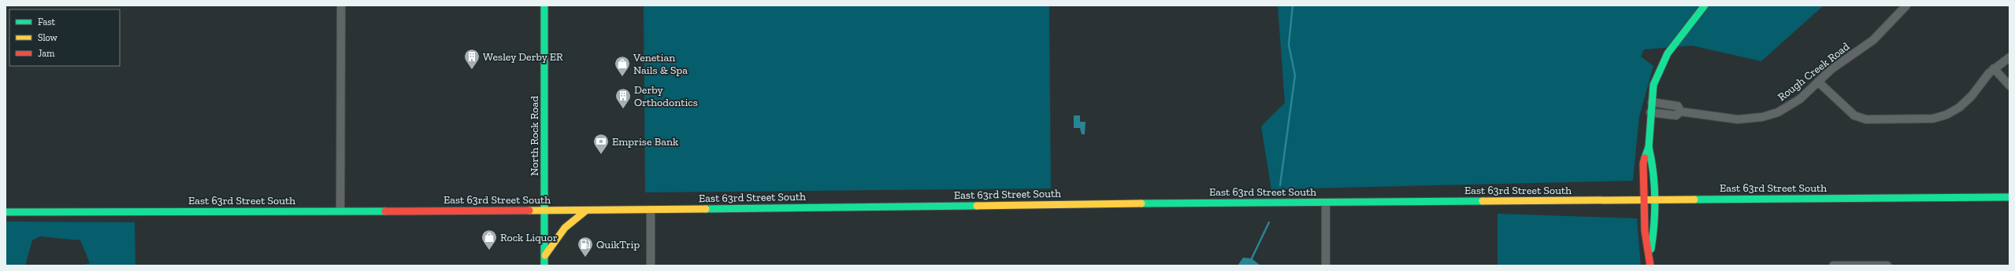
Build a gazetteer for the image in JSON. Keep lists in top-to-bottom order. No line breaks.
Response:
{"streets":{"main road":["North Rock Road","East 63rd Street South"],"street":["Rough Creek Road"]},"crossings":[["North Rock Road","East 63rd Street South"]],"places":{"building":["Wesley Derby ER","Derby Orthodontics"],"shop":["Venetian Nails & Spa","Rock Liquor"],"bank":["Emprise Bank"],"fuel station":["QuikTrip"]},"legend":["Fast","Slow","Jam"]}
